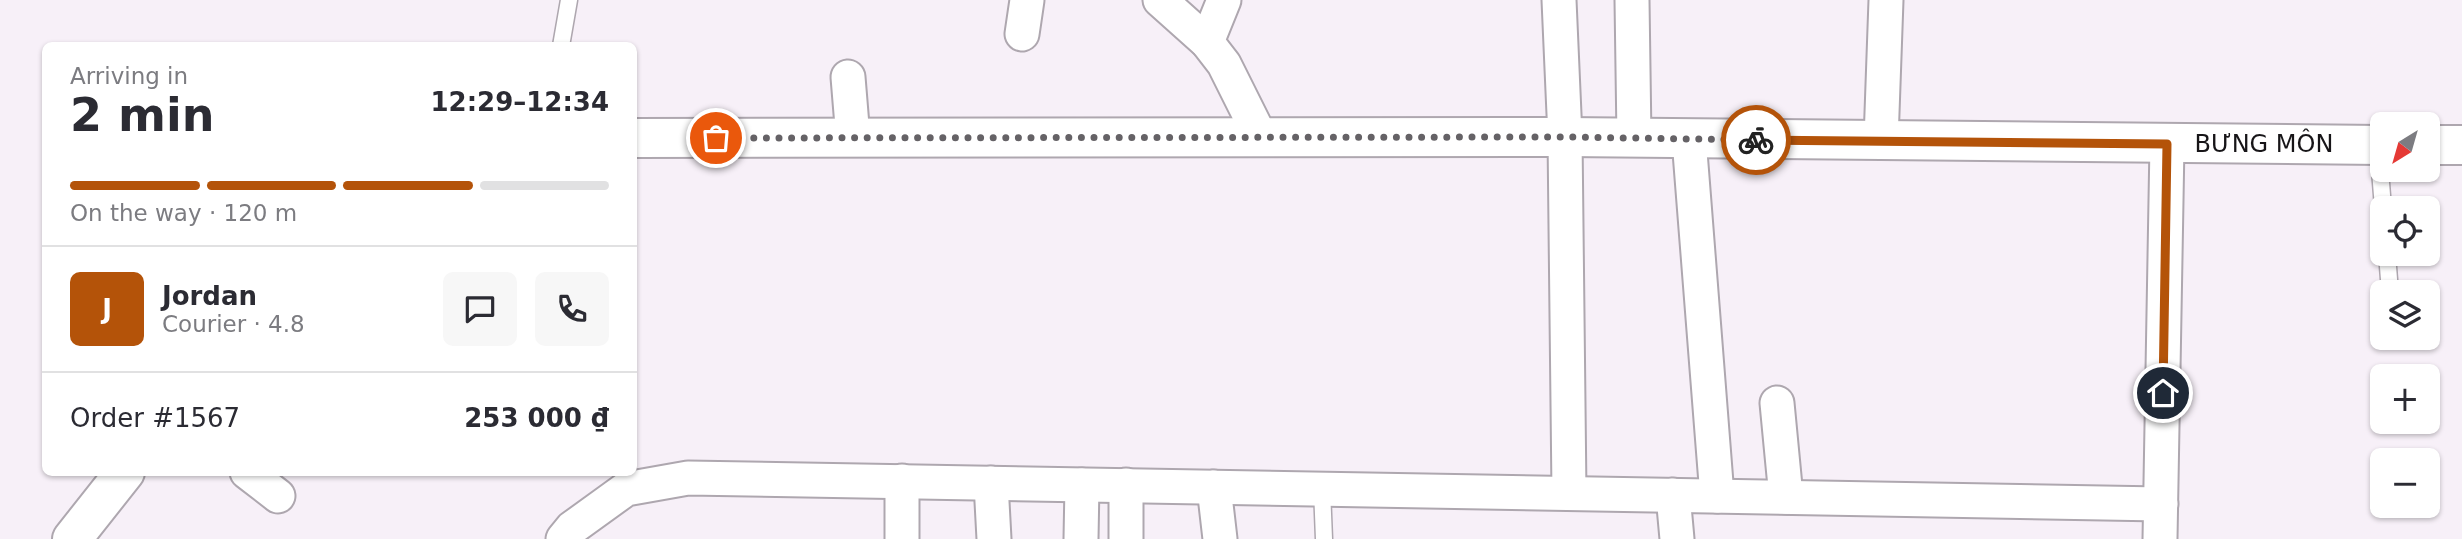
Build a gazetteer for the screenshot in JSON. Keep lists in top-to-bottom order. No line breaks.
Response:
{"streets":{"street":["BƯNG MÔN"]},"north":"bottom left","page":{"heading":["2 min","Arriving in","12:29–12:34"],"panel":["Jordan","Courier · 4.8","Order #1567","253 000 ₫"],"map_buttons":["+","−"],"bar":"On the way · 120 m","round":"J"}}
